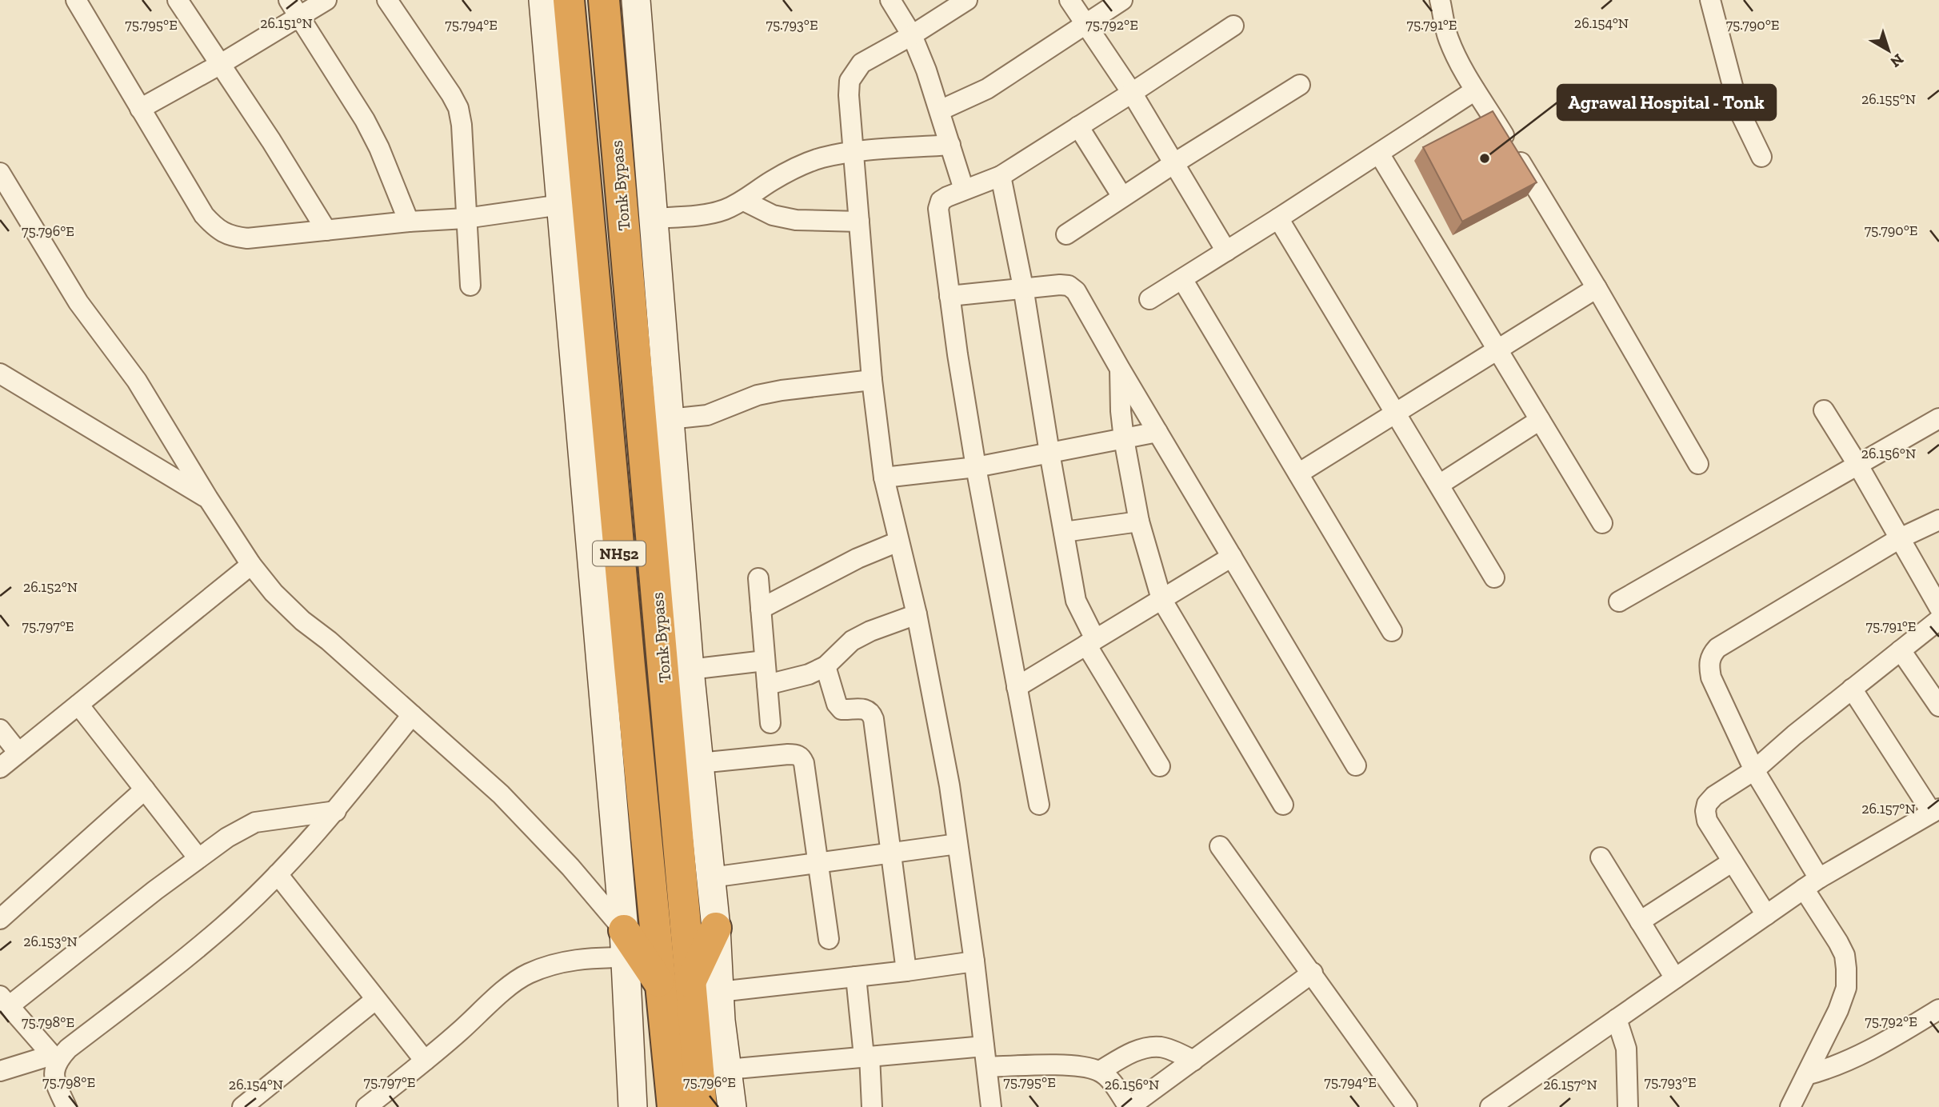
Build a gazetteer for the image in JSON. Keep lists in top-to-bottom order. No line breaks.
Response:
{"streets":{"highway":["Tonk Bypass","NH52"]},"places":["Agrawal Hospital - Tonk"],"north":"bottom right","coordinates":["26.154°N","26.151°N","75.795°E","75.794°E","75.793°E","75.792°E","75.791°E","75.790°E","26.155°N","75.796°E","26.156°N","26.152°N","75.797°E","26.157°N","26.153°N","75.798°E"]}
